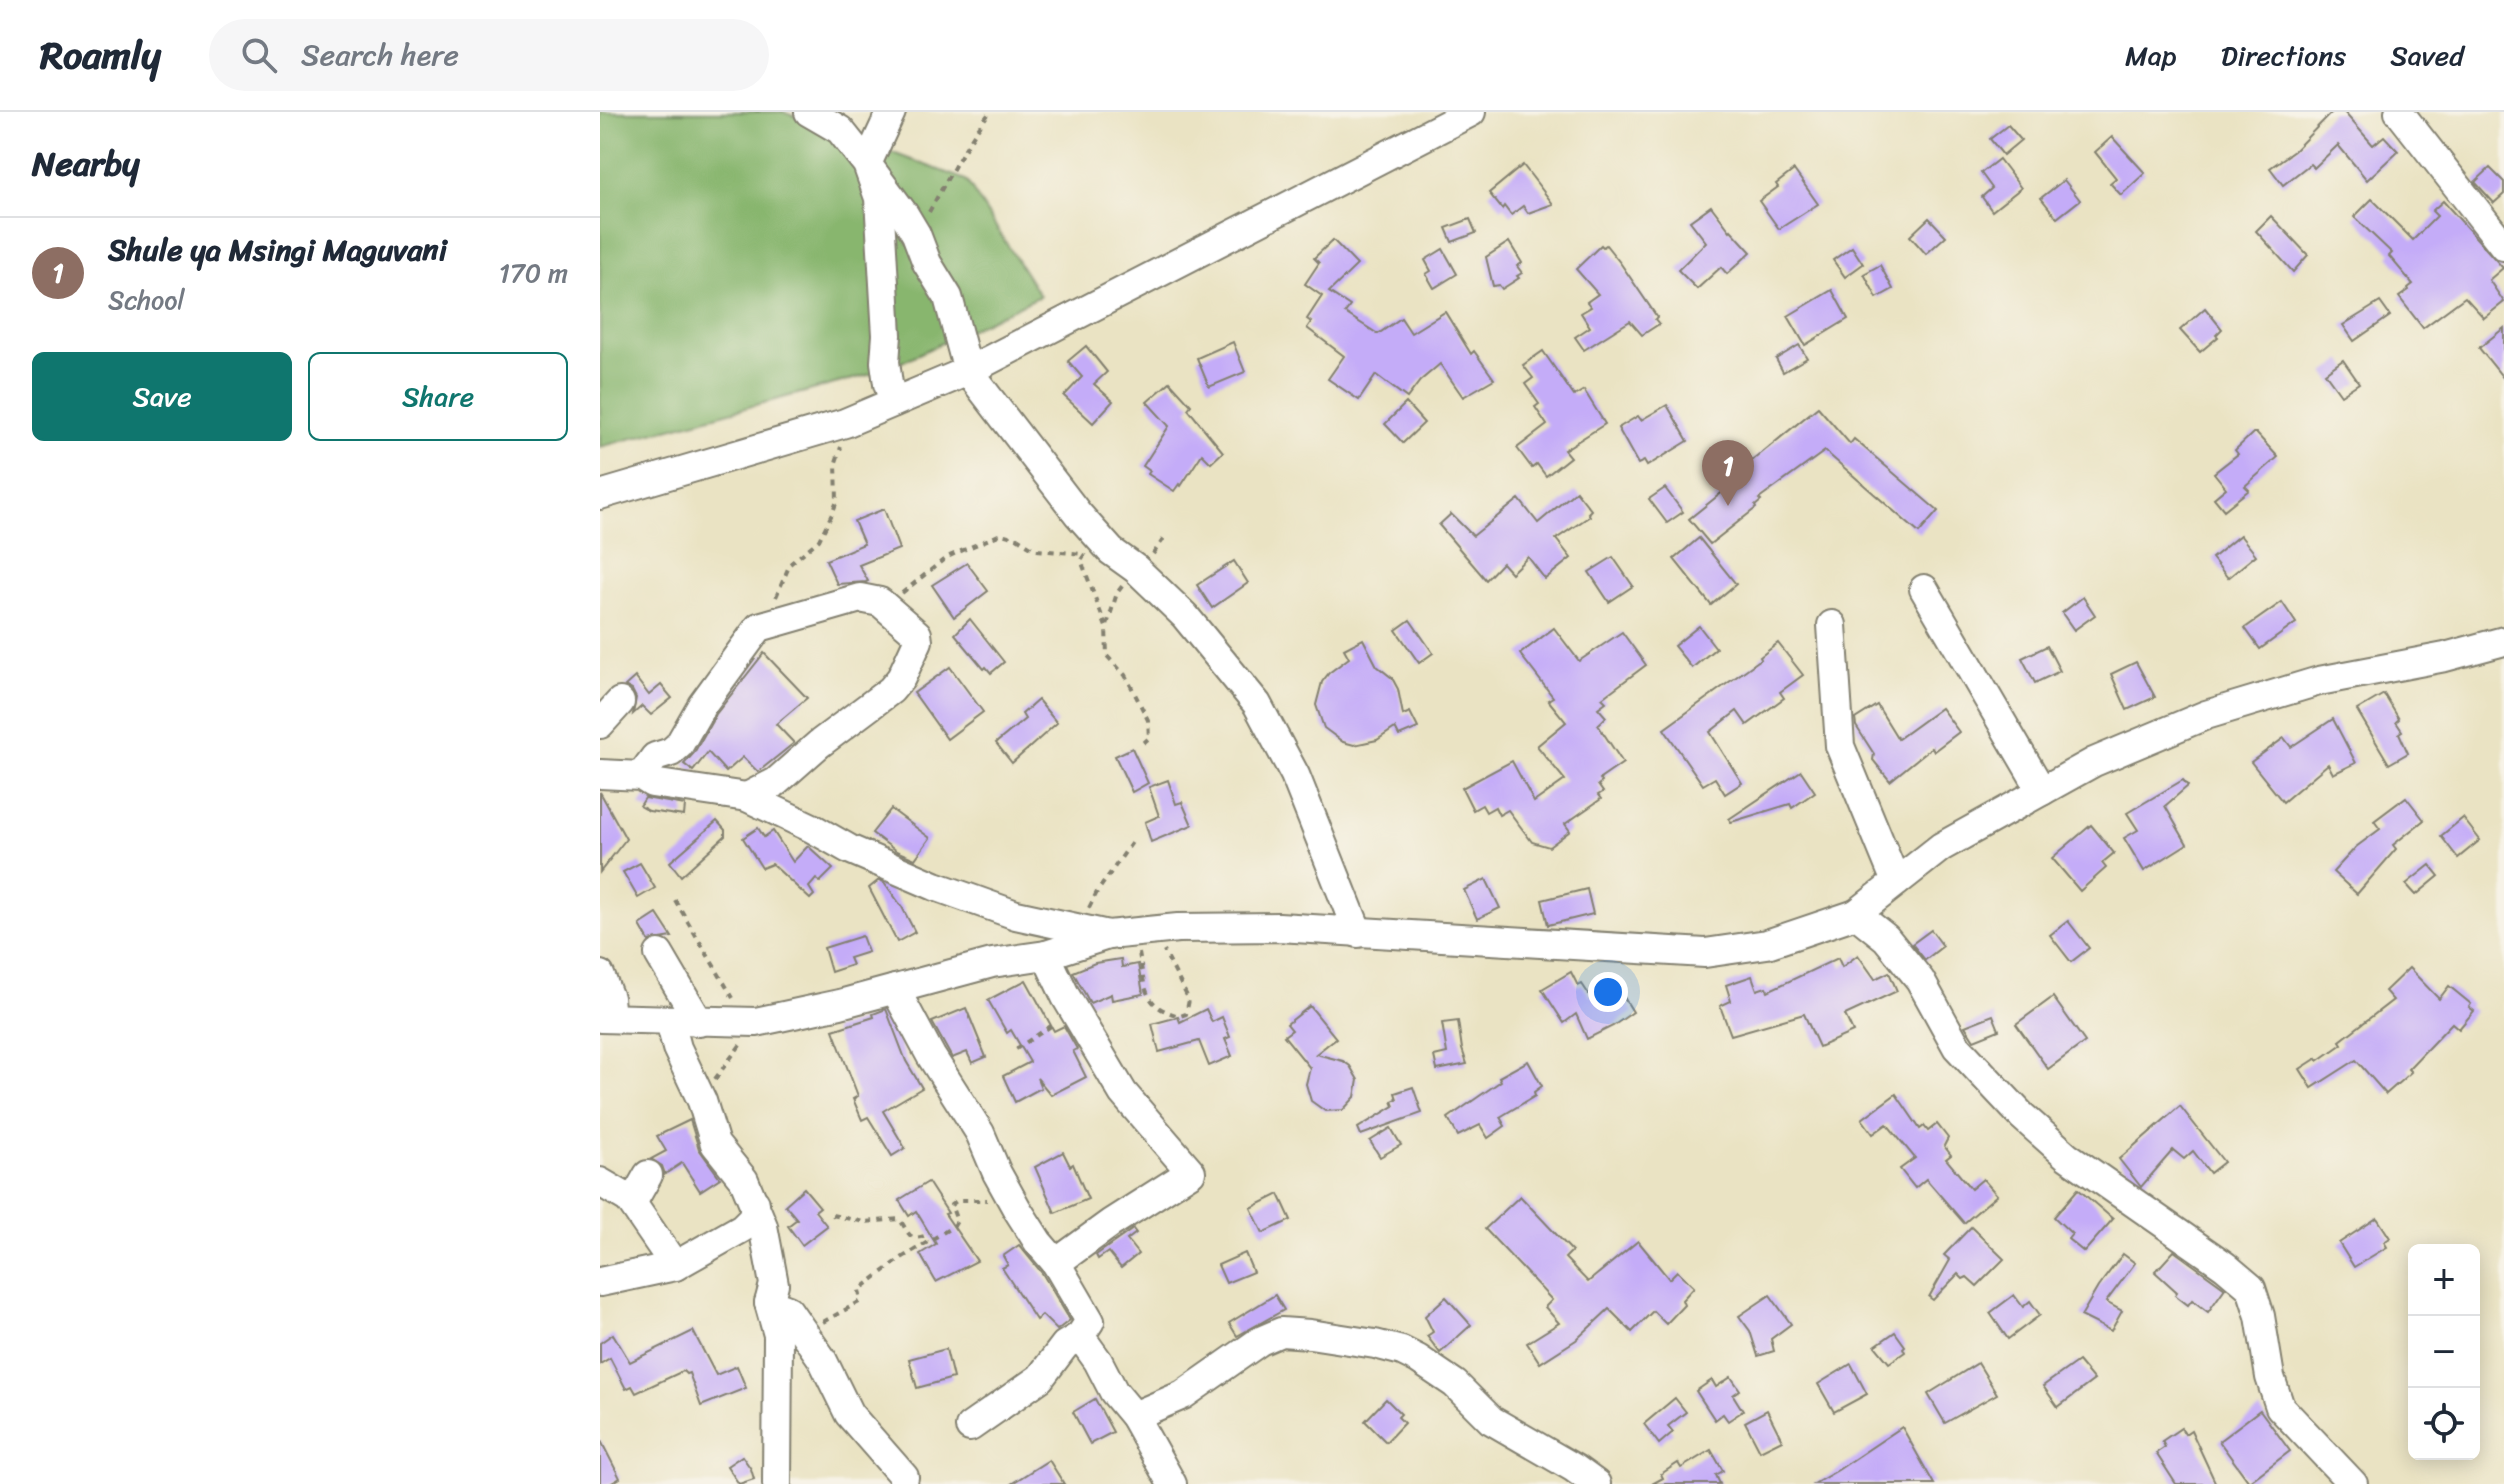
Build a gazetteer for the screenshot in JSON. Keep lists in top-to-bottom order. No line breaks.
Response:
{"page":{"header":"Roamly","search":"Search here","nav":["Map","Directions","Saved"],"heading":"Nearby","list":[{"mark":"1","name":"Shule ya Msingi Maguvani","note":"School","value":"170 m"}],"buttons":["Save","Share"],"pins":"1","map_buttons":["+","−"]}}
